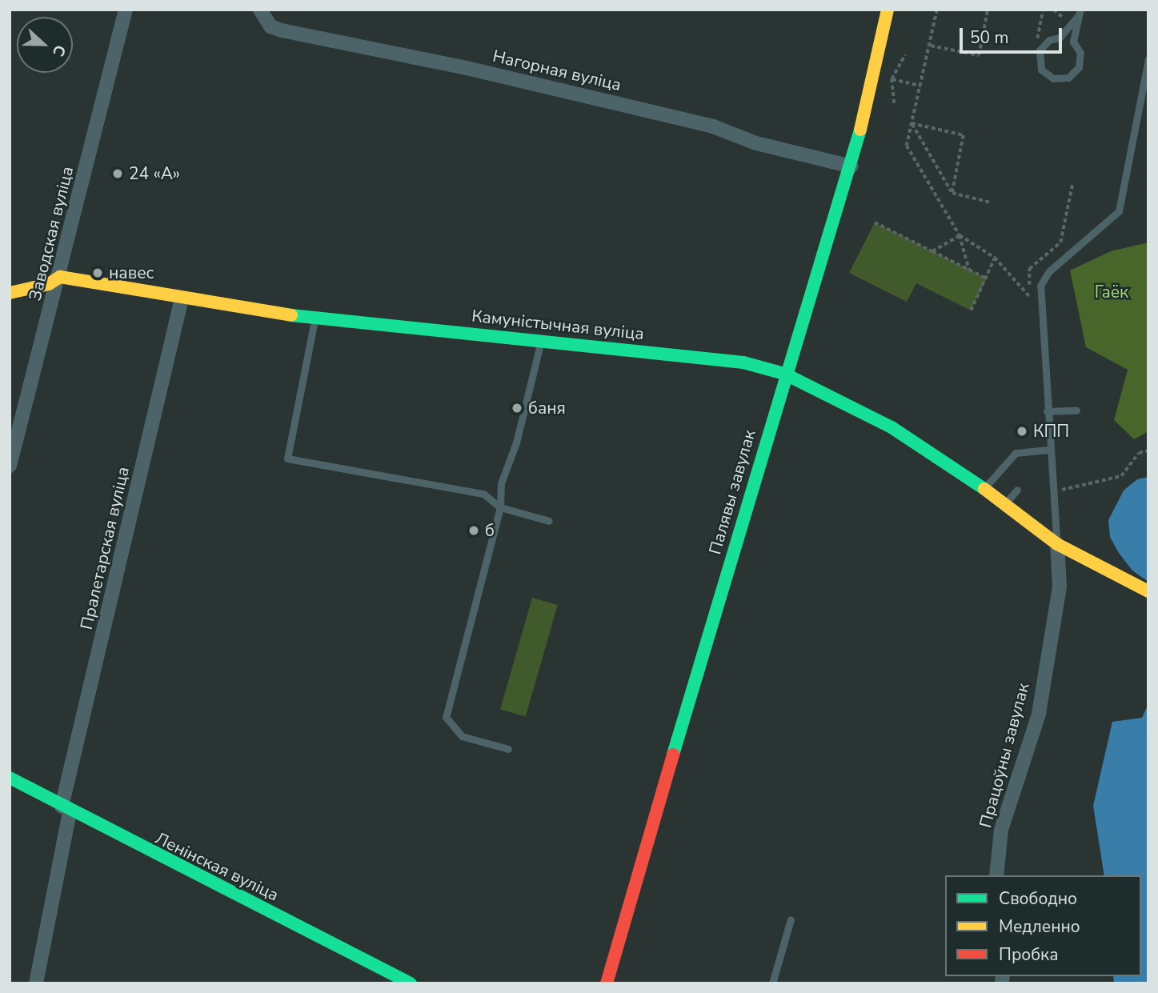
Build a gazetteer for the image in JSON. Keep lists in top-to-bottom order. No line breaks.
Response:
{"streets":{"street":["Нагорная вуліца","Заводская вуліца","Камуністычная вуліца","Палявы завулак","Пралетарская вуліца","Працоўны завулак","Ленінская вуліца"]},"crossings":[["Нагорная вуліца","Палявы завулак"],["Заводская вуліца","Камуністычная вуліца"],["Камуністычная вуліца","Палявы завулак"],["Камуністычная вуліца","Пралетарская вуліца"],["Камуністычная вуліца","Працоўны завулак"],["Пралетарская вуліца","Ленінская вуліца"]],"parks":["Гаёк"],"places":["24 «А»","навес","баня","КПП","б"],"legend":["Свободно","Медленно","Пробка"],"scale_bar":"50 m","north":"right"}
